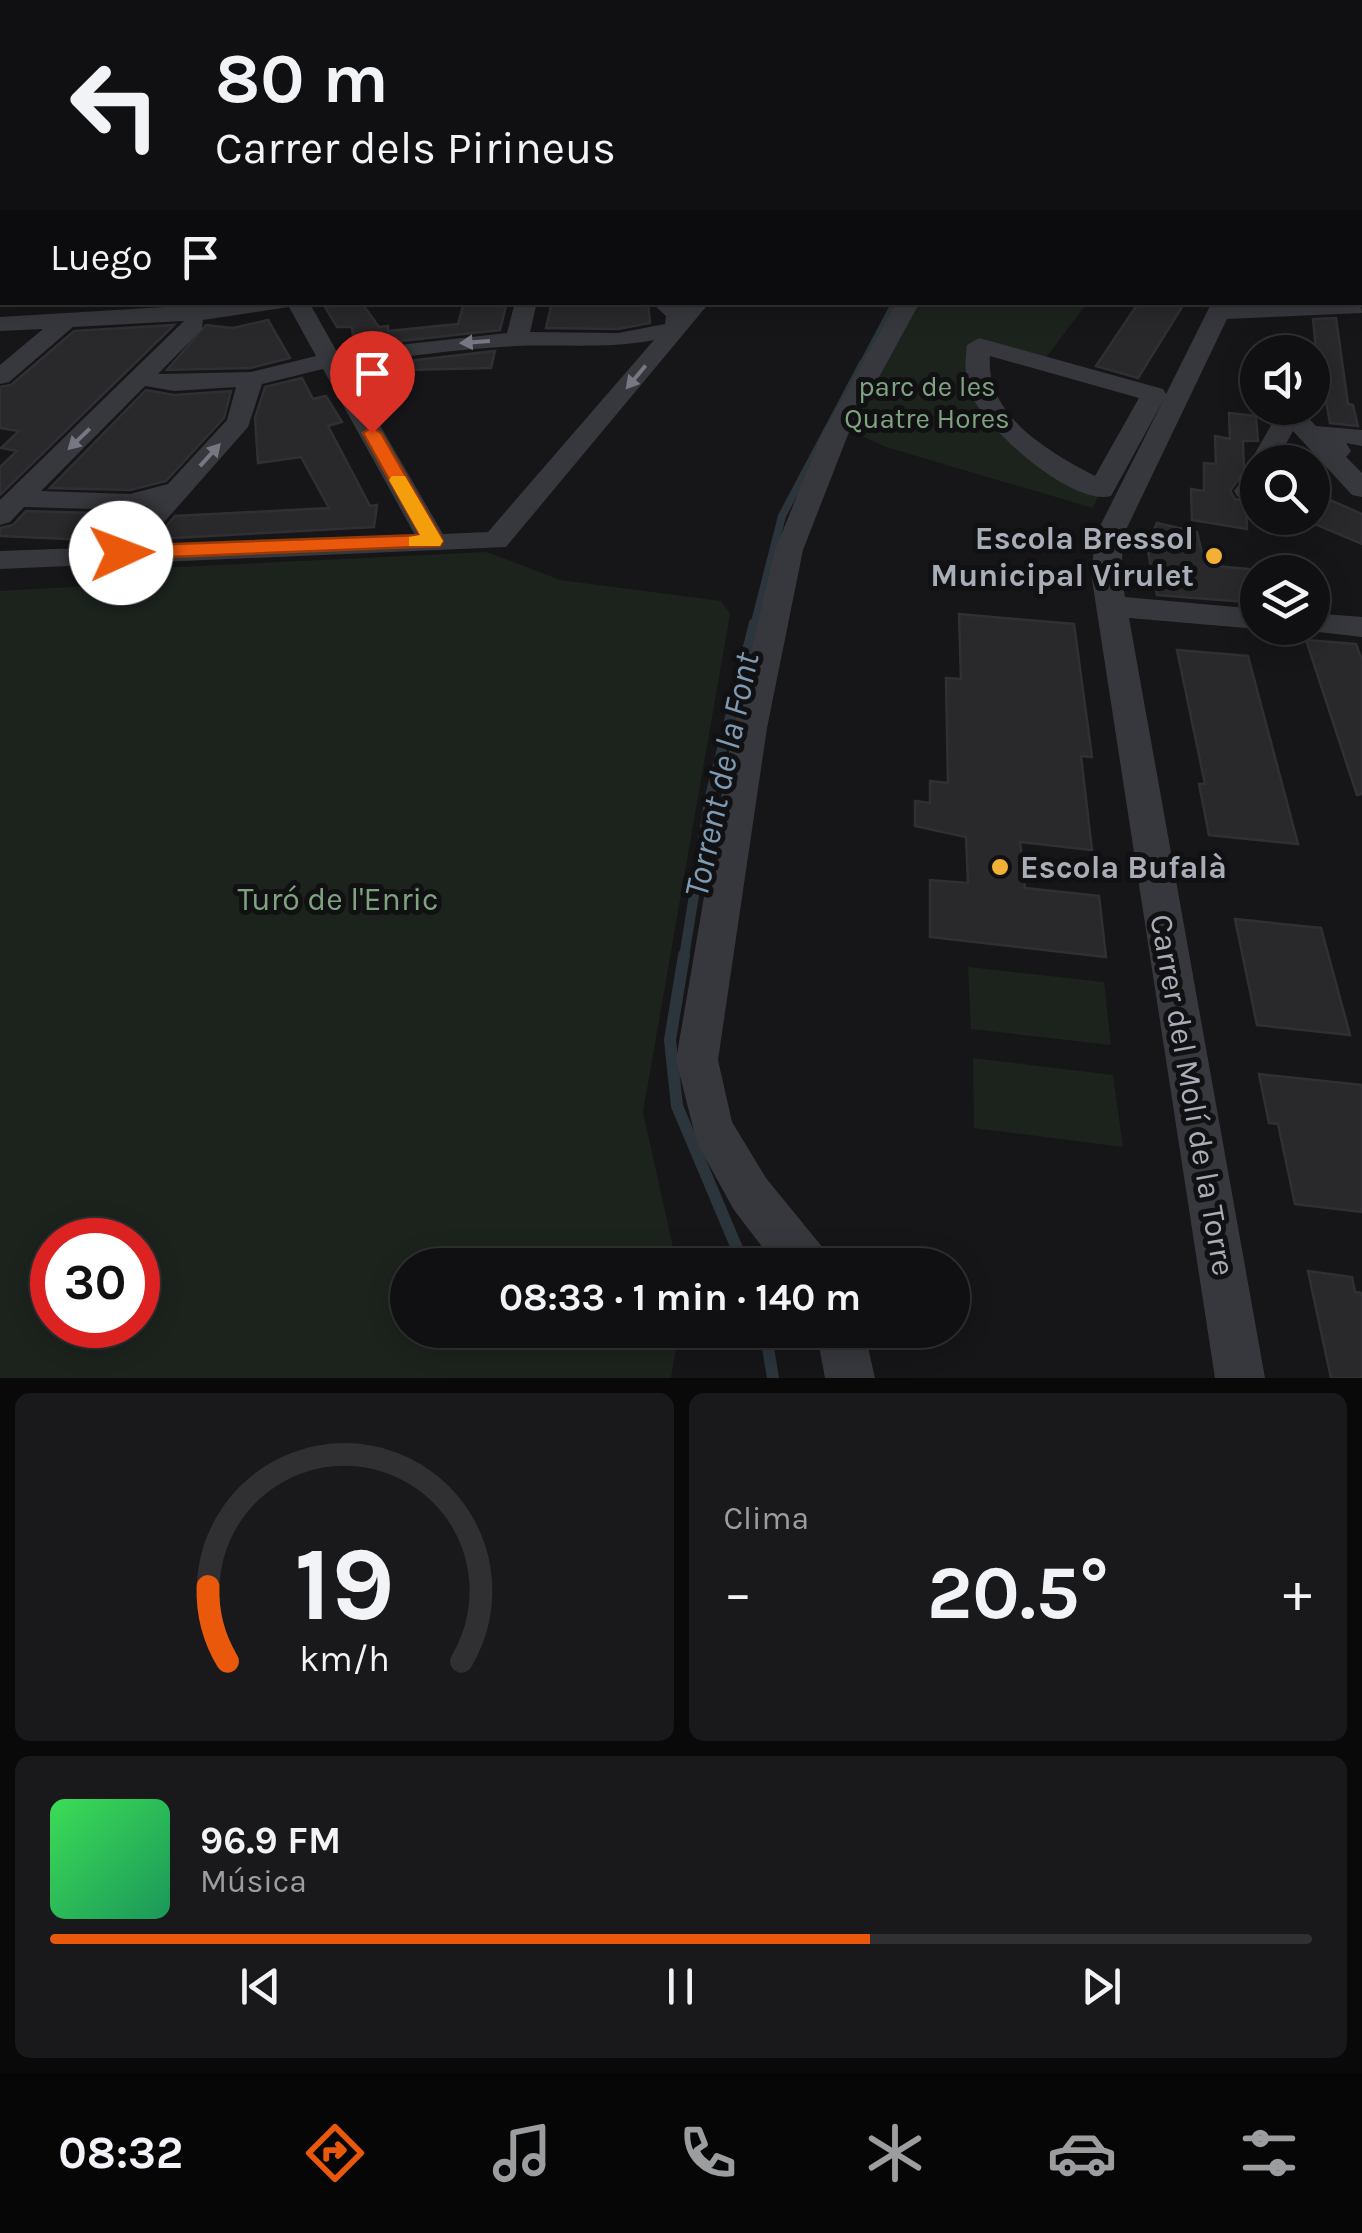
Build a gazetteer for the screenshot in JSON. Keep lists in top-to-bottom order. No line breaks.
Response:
{"streets":{"street":["Carrer del Molí de la Torre"]},"water":["Torrent de la Font"],"parks":["parc de les Quatre Hores","Turó de l'Enric"],"places":["Escola Bressol Municipal Virulet","Escola Bufalà"],"page":{"turn":["80 m","Carrer dels Pirineus"],"then":"Luego","limit":"30","trip":"08:33 · 1 min · 140 m","tile":"Clima","heat":["−","20.5°","+"],"song":["96.9 FM","Música"],"tabs":"08:32","gauge":["19","km/h"]}}
